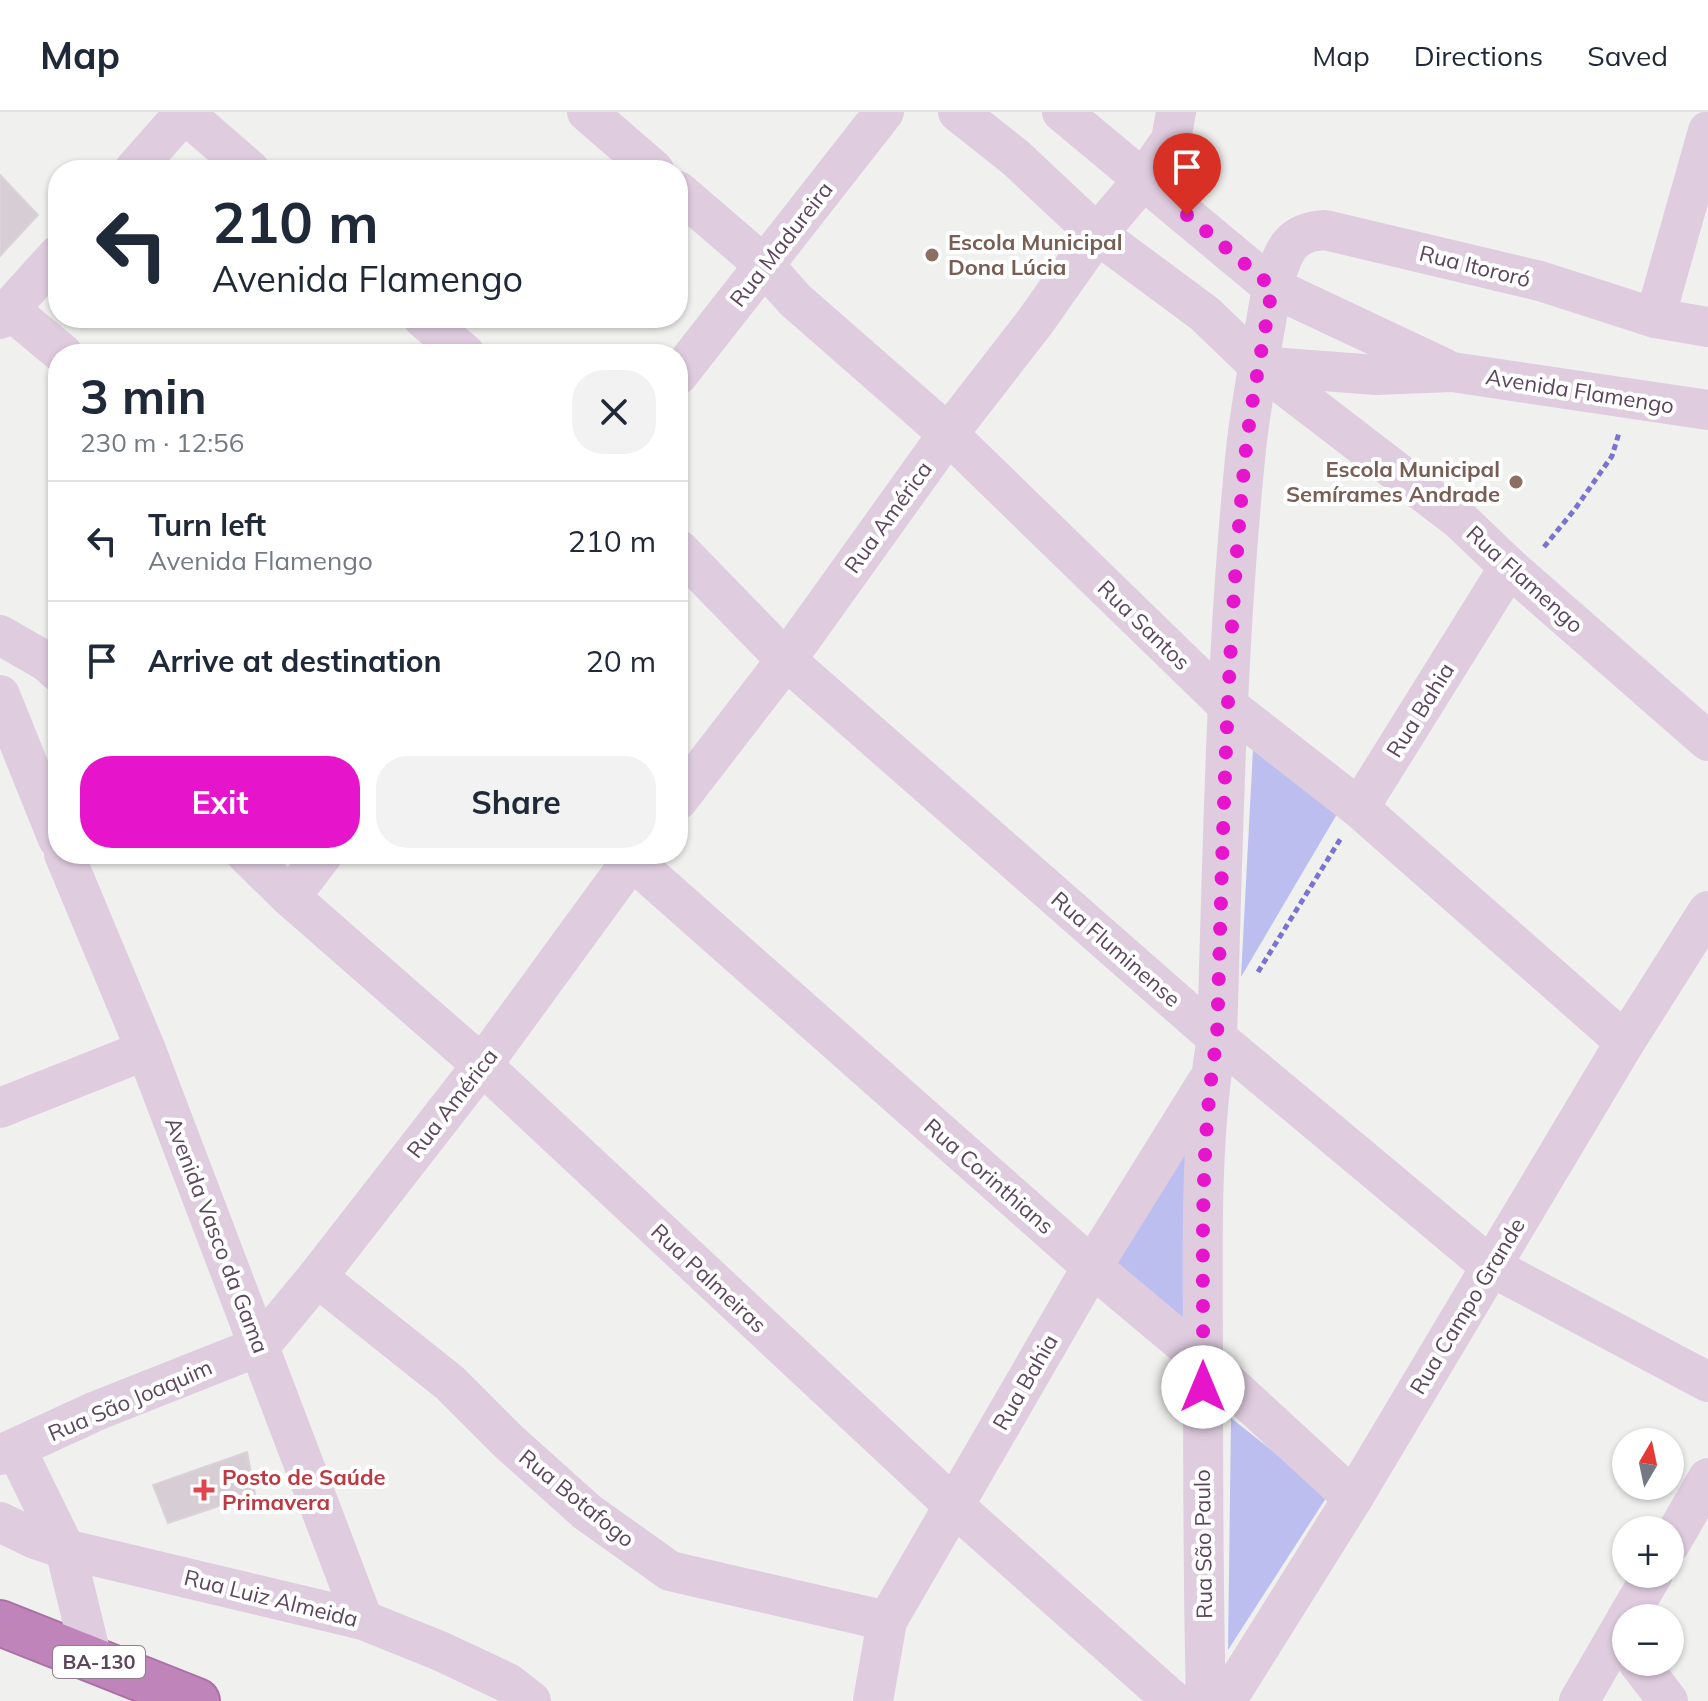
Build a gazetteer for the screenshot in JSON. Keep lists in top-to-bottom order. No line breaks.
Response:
{"streets":{"highway":["BA-130"],"street":["Rua Madureira","Rua Itororó","Avenida Flamengo","Rua América","Rua Flamengo","Rua Santos","Rua Bahia","Rua Fluminense","Rua Corinthians","Avenida Vasco da Gama","Rua Palmeiras","Rua Campo Grande","Rua São Joaquim","Rua Botafogo","Rua São Paulo","Rua Luiz Almeida"]},"crossings":[["Rua Madureira","Rua Santos"],["Rua Itororó","Avenida Flamengo"],["Rua Itororó","Rua São Paulo"],["Avenida Flamengo","Rua América"],["Avenida Flamengo","Rua Flamengo"],["Avenida Flamengo","Rua São Paulo"],["Rua América","Rua Santos"],["Rua América","Rua Fluminense"],["Rua América","Avenida Vasco da Gama"],["Rua América","Rua Palmeiras"],["Rua América","Rua São Joaquim"],["Rua América","Rua Botafogo"],["Rua Flamengo","Rua Bahia"],["Rua Flamengo","Rua São Paulo"],["Rua Santos","Rua Bahia"],["Rua Santos","Rua Campo Grande"],["Rua Santos","Rua São Paulo"],["Rua Bahia","Rua Corinthians"],["Rua Bahia","Rua Palmeiras"],["Rua Bahia","Rua Botafogo"],["Rua Bahia","Rua São Paulo"],["Rua Fluminense","Rua Campo Grande"],["Rua Fluminense","Rua São Paulo"],["Rua Corinthians","Rua Campo Grande"],["Rua Corinthians","Rua São Paulo"],["Avenida Vasco da Gama","Rua São Joaquim"],["Avenida Vasco da Gama","Rua Luiz Almeida"]],"places":{"other":["Escola Municipal Dona Lúcia","Escola Municipal Semírames Andrade"],"health":["Posto de Saúde Primavera"]},"north":"top","page":{"header":"Map","nav":["Map","Directions","Saved"],"turn":["210 m","Avenida Flamengo"],"heading":["3 min","230 m · 12:56"],"list":[{"name":"Turn left","note":"Avenida Flamengo","value":"210 m"},{"name":"Arrive at destination","value":"20 m"}],"buttons":["Exit","Share"],"map_buttons":["+","−"]}}
